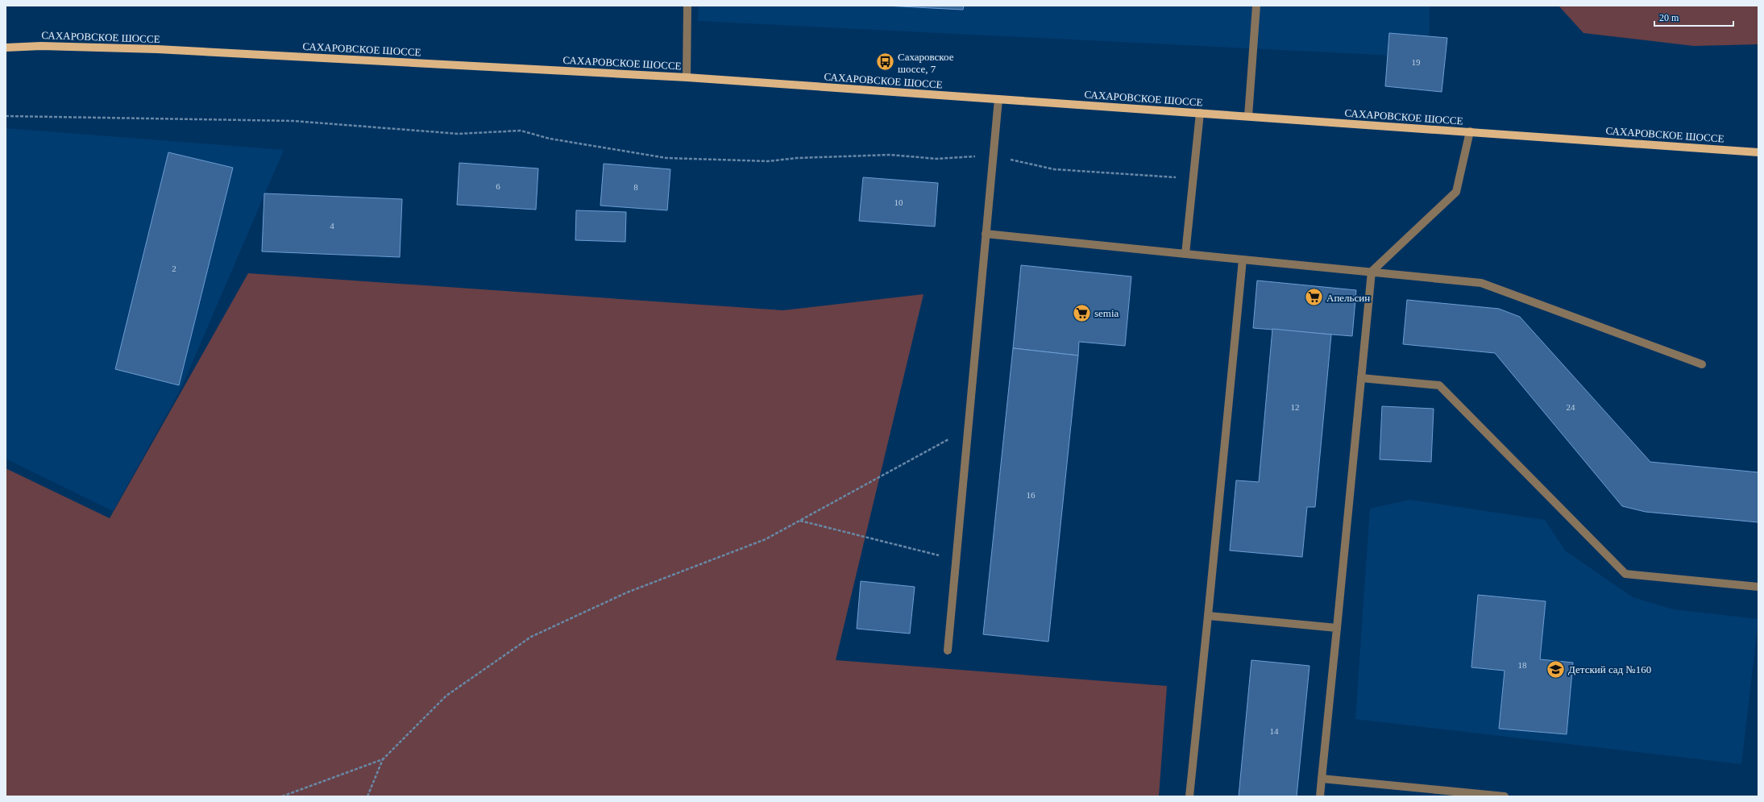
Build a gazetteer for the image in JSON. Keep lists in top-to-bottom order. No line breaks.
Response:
{"streets":{"main road":["САХАРОВСКОЕ ШОССЕ"]},"places":{"bus stop":["Сахаровское шоссе, 7"],"supermarket":["Апельсин","semia"],"school or university":["Детский сад №160"]},"house_numbers":["19","6","8","10","4","2","12","24","16","18","14"],"scale_bar":"20 m"}
